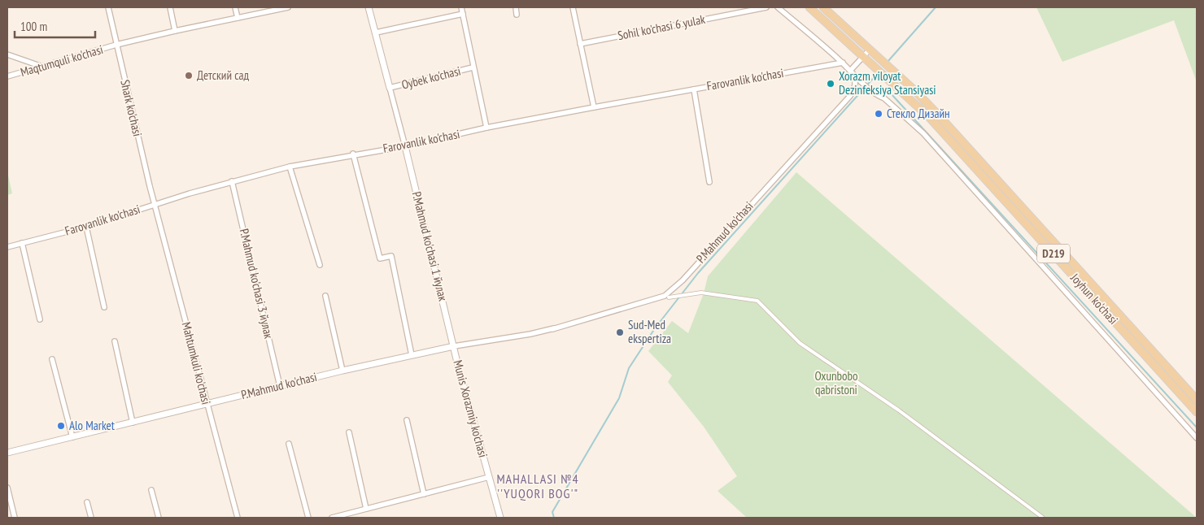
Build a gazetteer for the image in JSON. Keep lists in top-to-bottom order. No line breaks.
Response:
{"streets":{"main road":["D219","Joyhun ko'chasi"],"street":["Sohil ko'chasi 6 yulak","Maqtumquli ko'chasi","Oybek ko'chasi","Farovanlik ko'chasi","Shark ko'chasi","P.Mahmud ko'chasi","P.Mahmud ko'chasi 1 йулак","P.Mahmud ko'chasi 3 йулак","Mahtumkuli ko'chasi","Munis Xorazmiy ko'chasi"]},"crossings":[["Maqtumquli ko'chasi","Shark ko'chasi"],["Oybek ko'chasi","Farovanlik ko'chasi"],["Oybek ko'chasi","P.Mahmud ko'chasi 1 йулак"],["Farovanlik ko'chasi","Shark ko'chasi"],["Farovanlik ko'chasi","P.Mahmud ko'chasi 1 йулак"],["Farovanlik ko'chasi","P.Mahmud ko'chasi 3 йулак"],["Farovanlik ko'chasi","Mahtumkuli ko'chasi"],["Shark ko'chasi","Mahtumkuli ko'chasi"],["P.Mahmud ko'chasi","P.Mahmud ko'chasi 1 йулак"],["P.Mahmud ko'chasi","P.Mahmud ko'chasi 3 йулак"],["P.Mahmud ko'chasi","Mahtumkuli ko'chasi"],["P.Mahmud ko'chasi","Munis Xorazmiy ko'chasi"],["P.Mahmud ko'chasi 1 йулак","Munis Xorazmiy ko'chasi"],["D219","Joyhun ko'chasi"]],"districts":["MAHALLASI №4 ''YUQORI BOG'\""],"parks":["Oxunbobo qabristoni"],"places":["Детский сад","Xorazm viloyat Dezinfeksiya Stansiyasi","Стекло Дизайн","Sud-Med ekspertiza","Alo Market"],"scale_bar":"100 m"}
